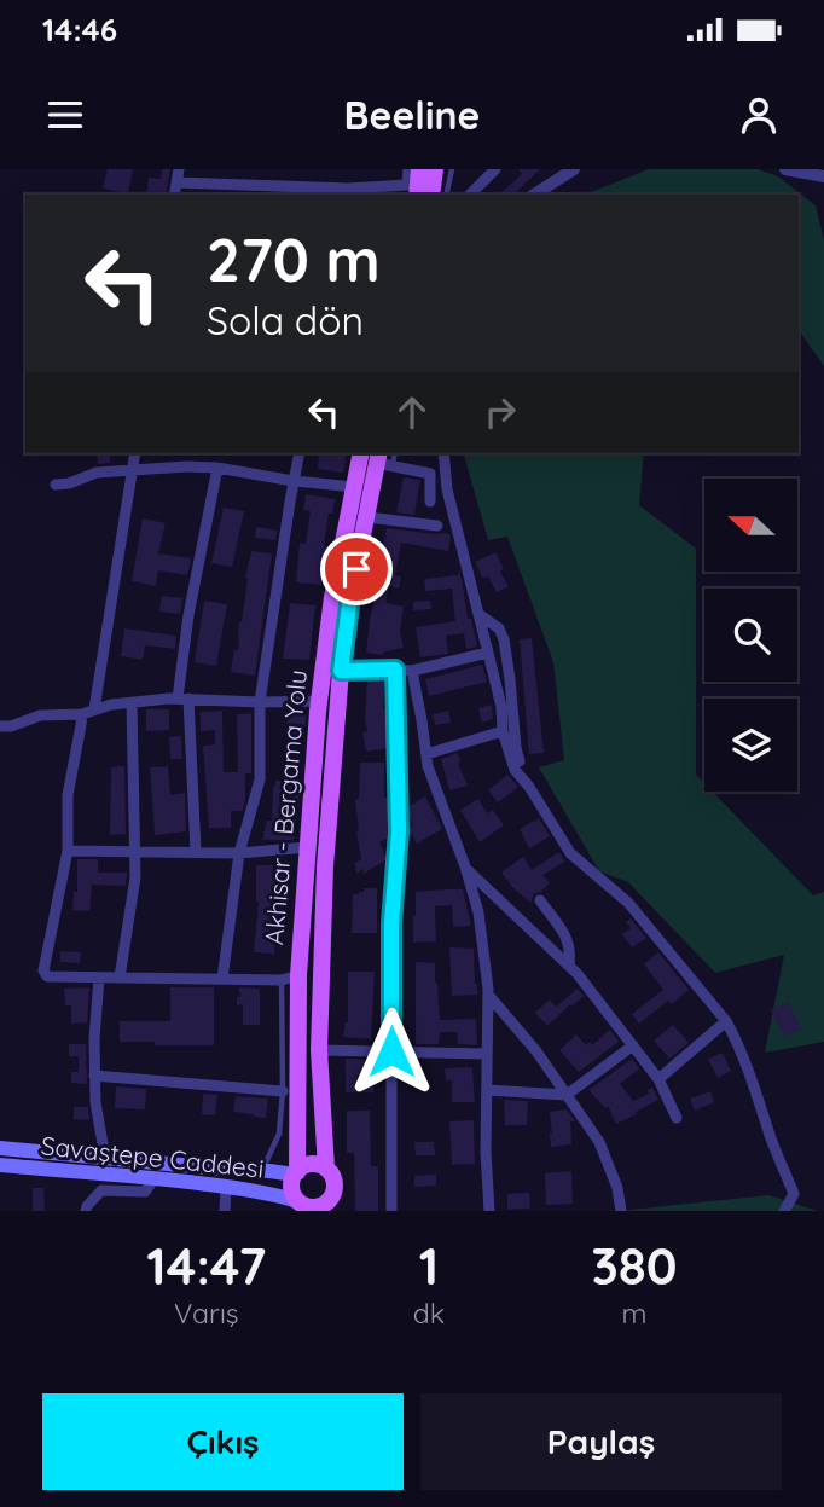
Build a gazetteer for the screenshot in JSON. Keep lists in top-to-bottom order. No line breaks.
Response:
{"streets":{"main road":["Akhisar - Bergama Yolu","Savaştepe Caddesi"]},"crossings":[["Akhisar - Bergama Yolu","Savaştepe Caddesi"]],"north":"left","page":{"status":"14:46","header":"Beeline","turn":["270 m","Sola dön"],"eta":["14:47","Varış","1","dk","380","m"],"buttons":["Çıkış","Paylaş"]}}
